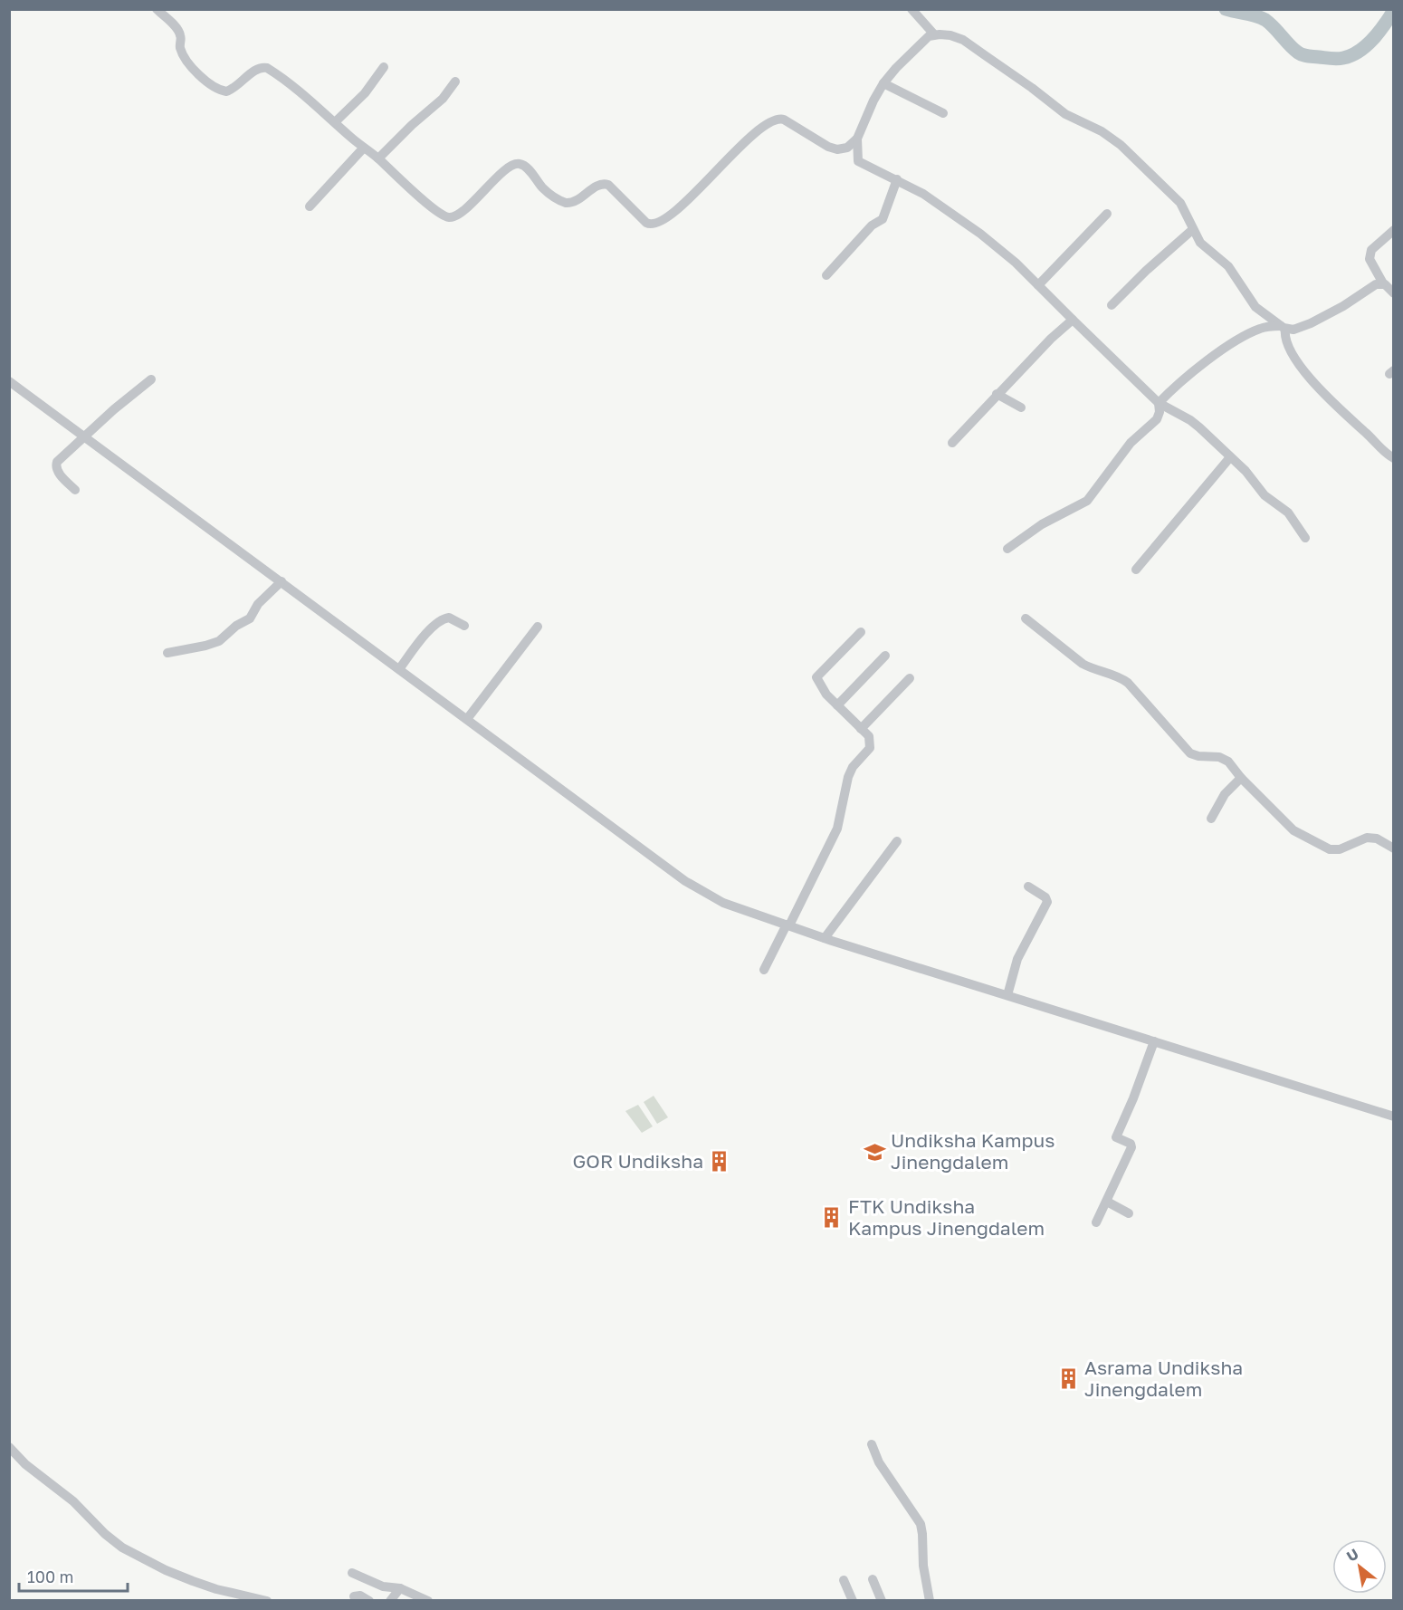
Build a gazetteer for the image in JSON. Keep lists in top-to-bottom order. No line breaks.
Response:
{"places":{"school or university":["Undiksha Kampus Jinengdalem"],"building":["GOR Undiksha","FTK Undiksha Kampus Jinengdalem","Asrama Undiksha Jinengdalem"]},"scale_bar":"100 m","north":"top left"}
